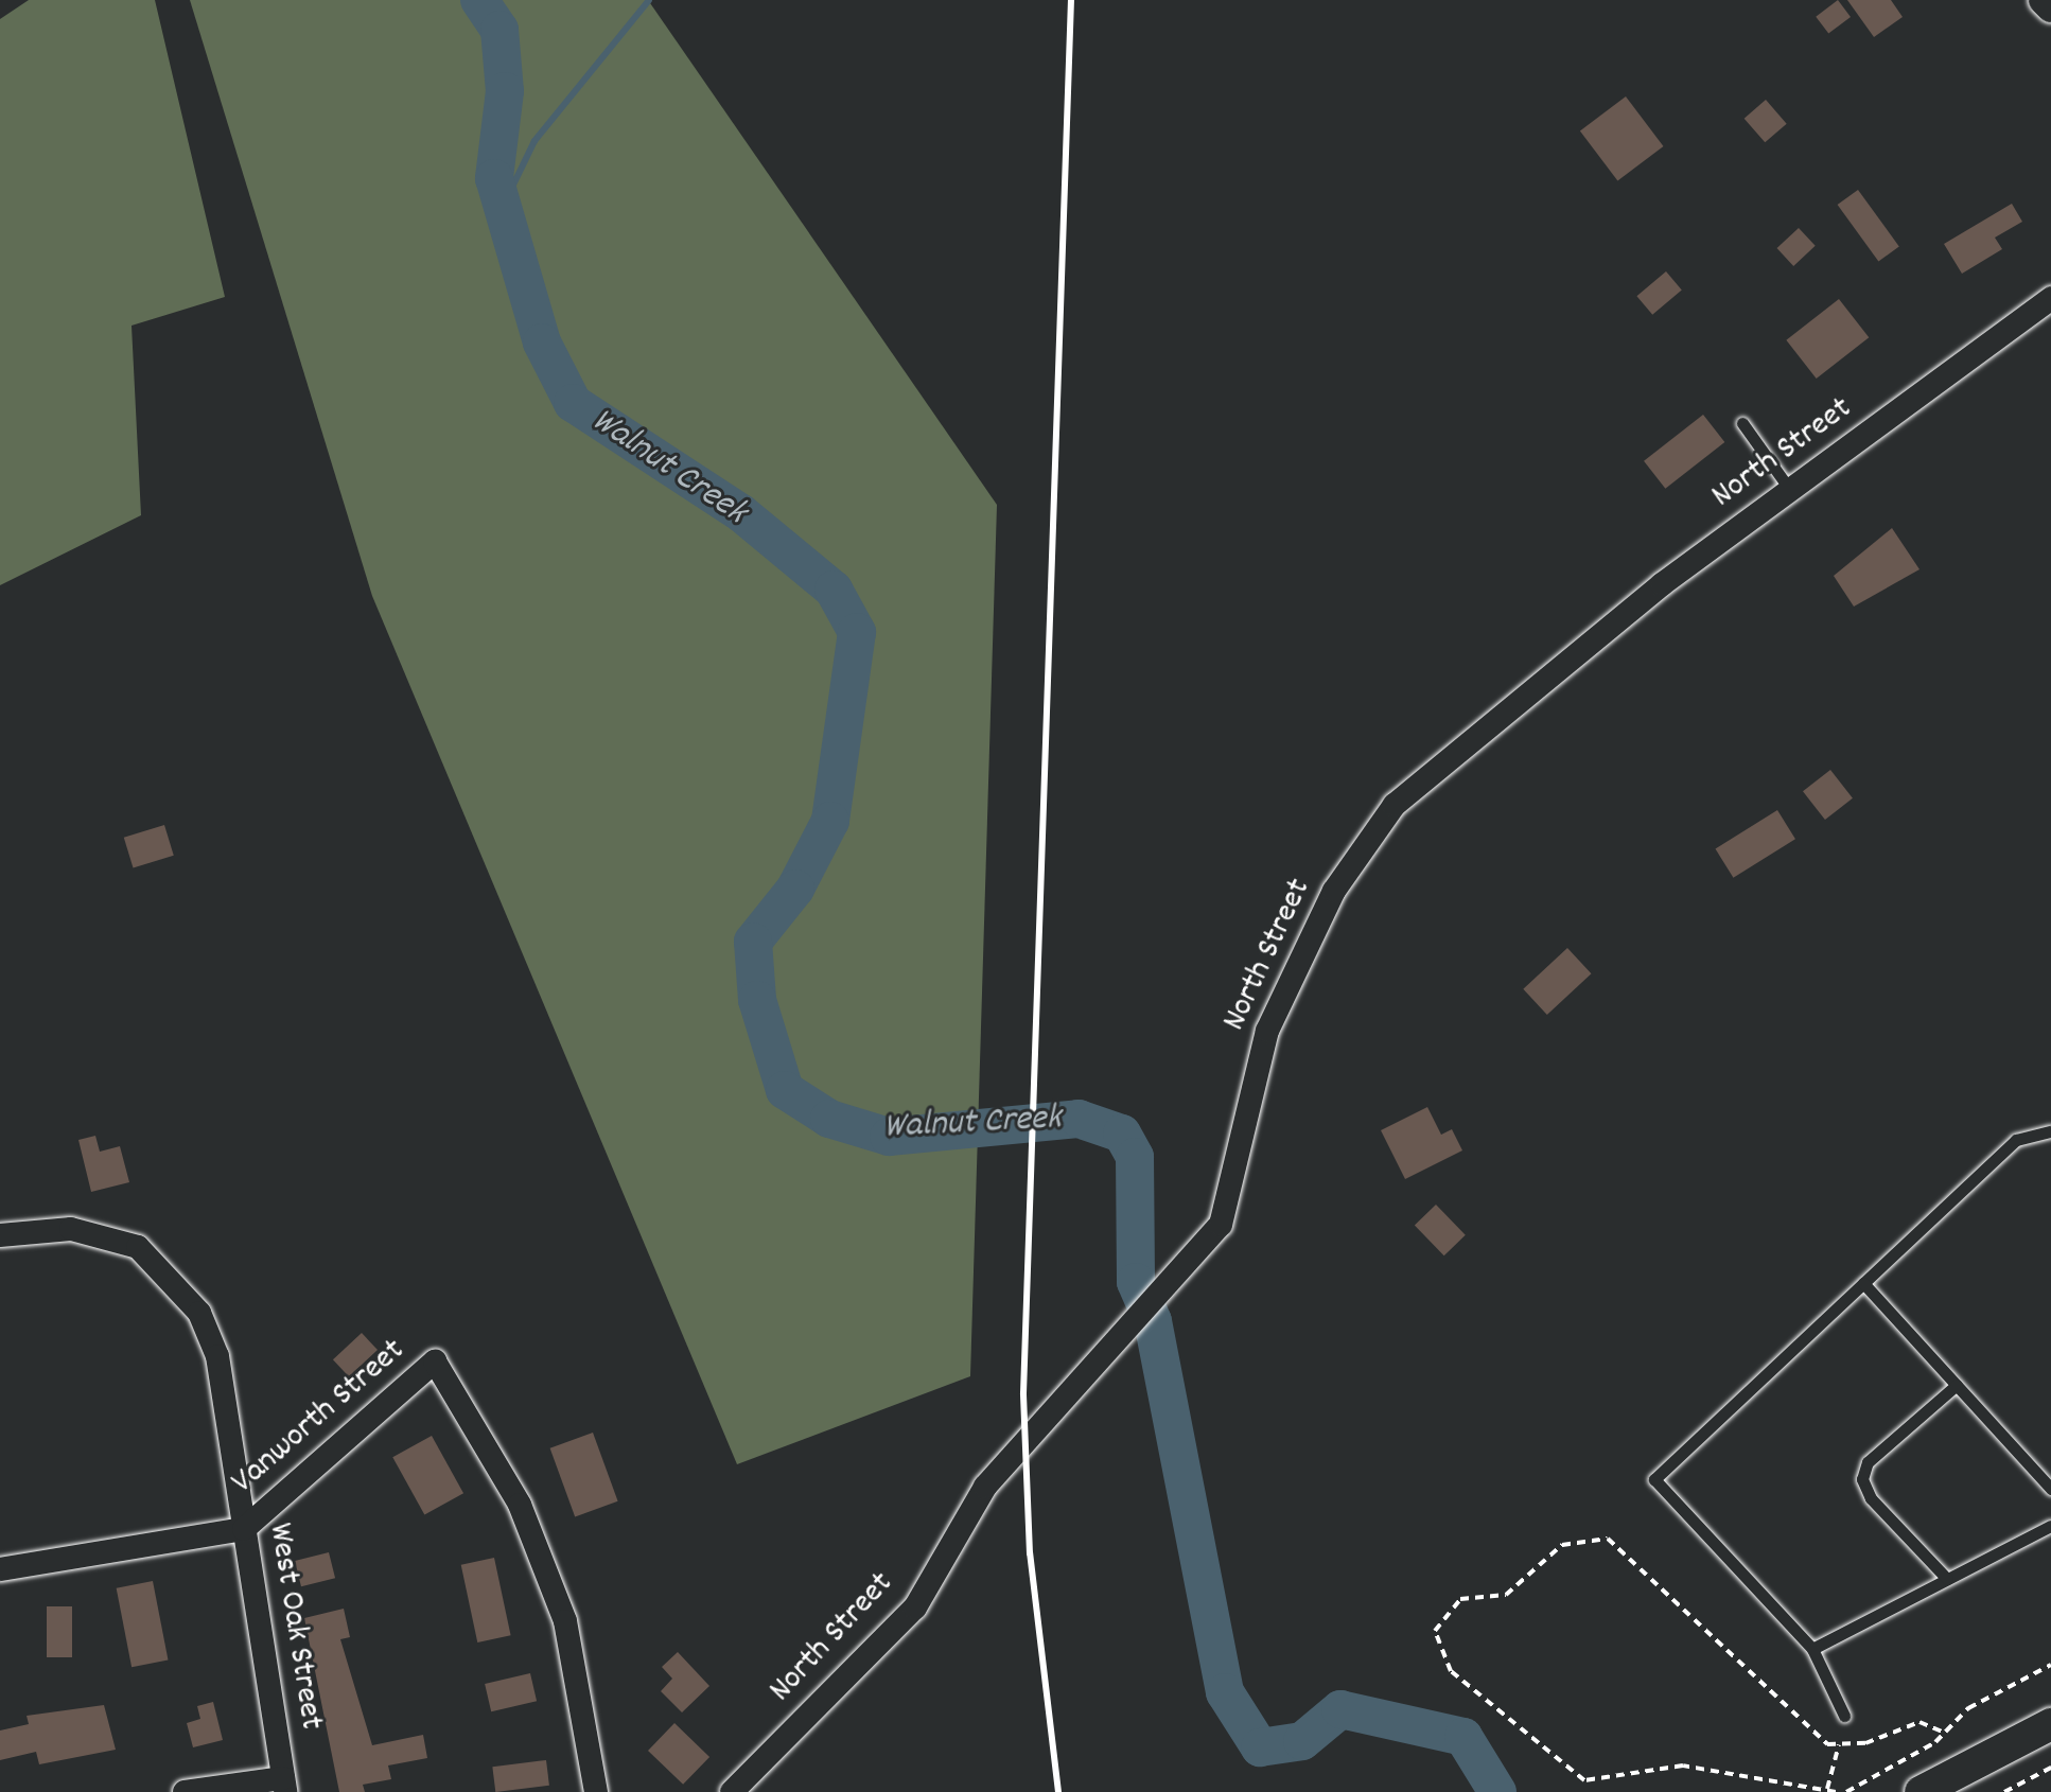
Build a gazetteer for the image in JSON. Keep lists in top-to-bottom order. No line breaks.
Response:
{"streets":{"street":["North Street","Vanworth Street","West Oak Street"]},"crossings":[["Vanworth Street","West Oak Street"]],"water":["Walnut Creek"]}
